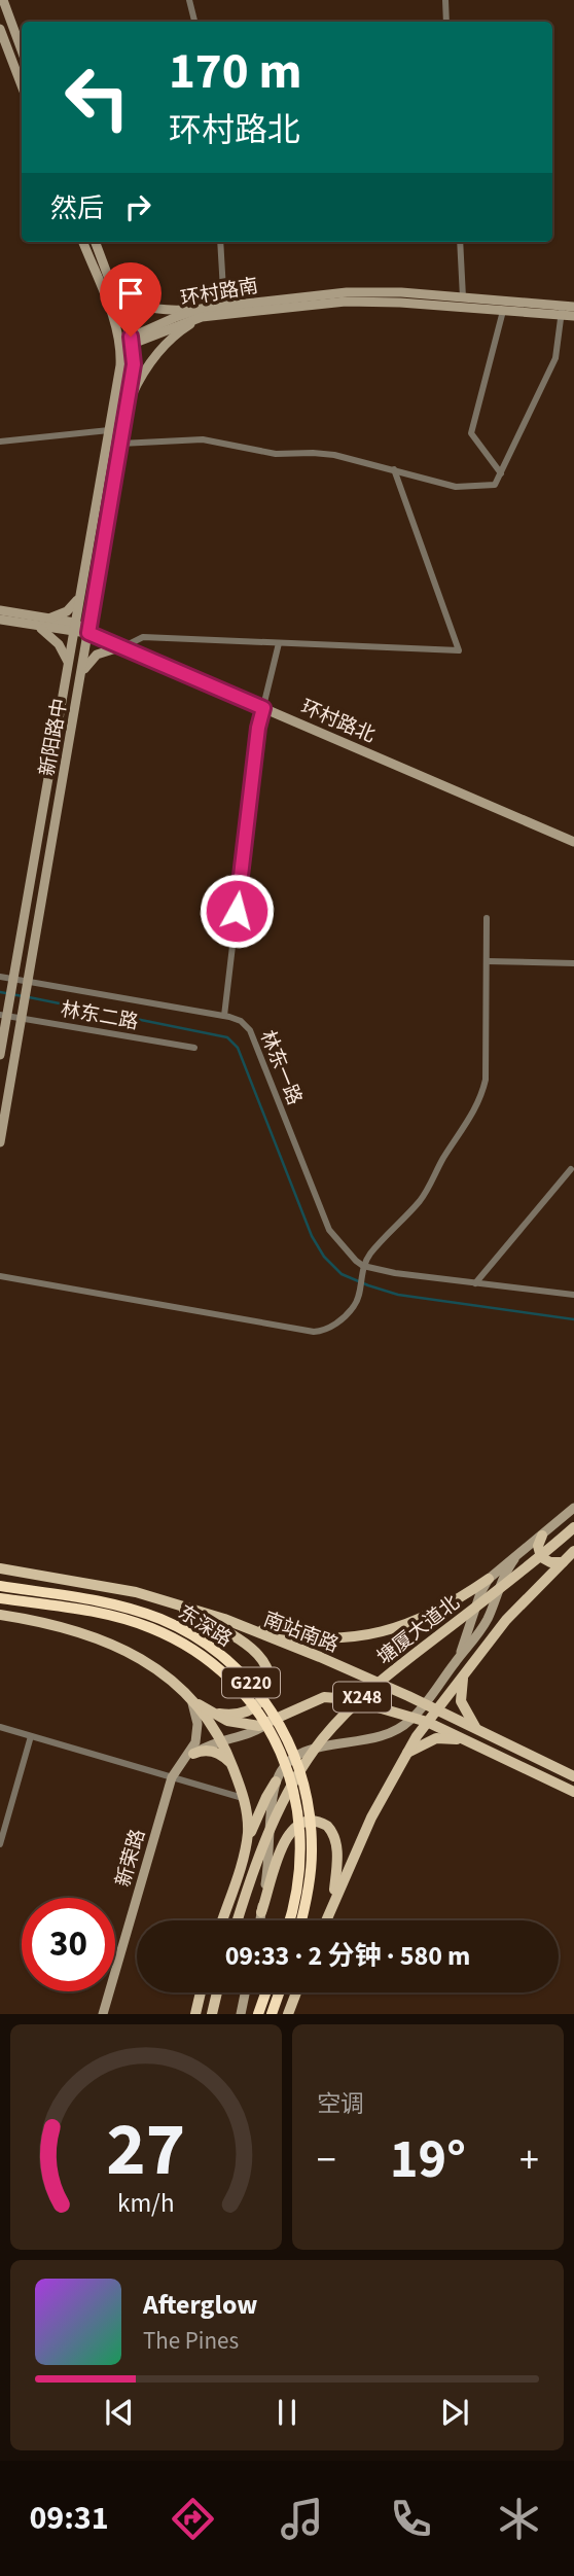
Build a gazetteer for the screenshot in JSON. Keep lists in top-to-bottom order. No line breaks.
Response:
{"streets":{"highway":["东深路","G220"],"main road":["环村路南","环村路北","新阳路中","塘厦大道北","南站南路","X248","新荣路"],"street":["林东二路","林东一路"]},"crossings":[["环村路南","新阳路中"],["环村路北","新阳路中"],["新阳路中","林东二路"],["新阳路中","林东一路"]],"page":{"turn":["170 m","环村路北"],"then":"然后","limit":"30","trip":"09:33 · 2 分钟 · 580 m","tile":"空调","heat":["−","19°","+"],"song":["Afterglow","The Pines"],"tabs":"09:31","gauge":["27","km/h"]}}
